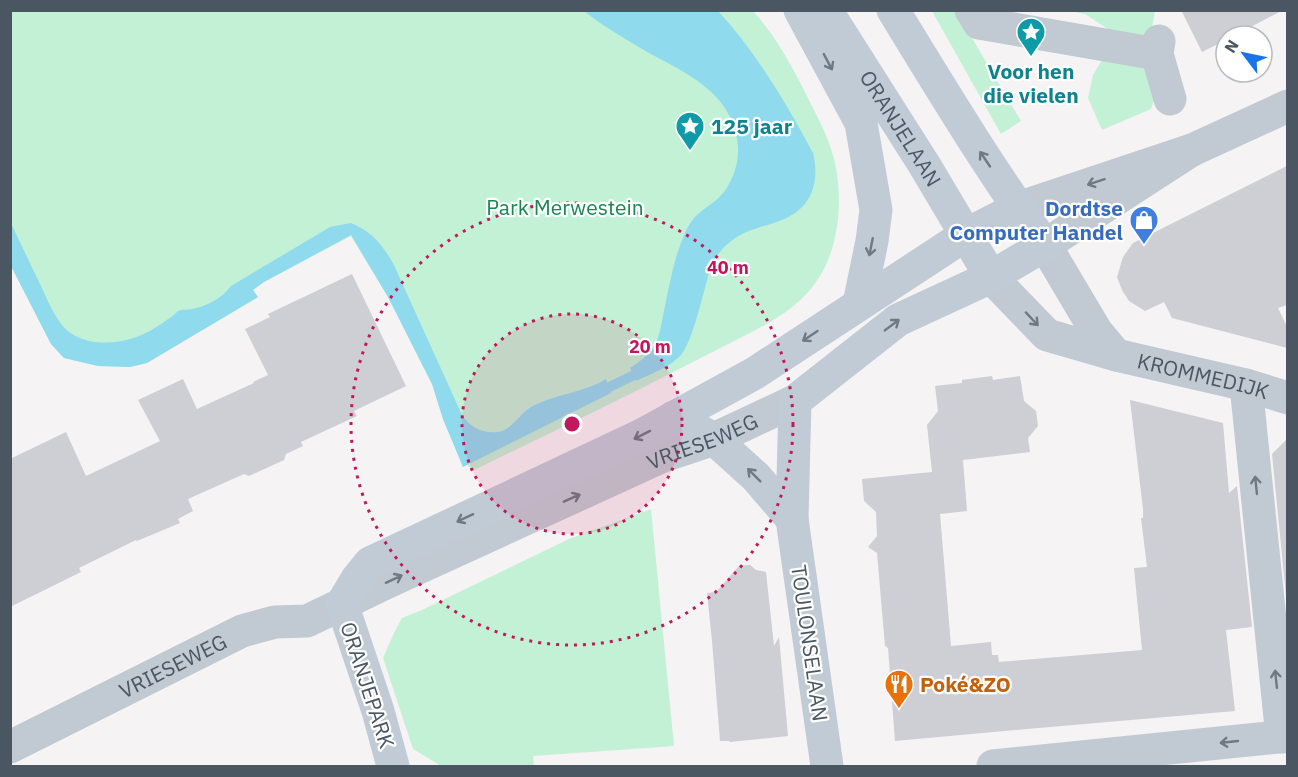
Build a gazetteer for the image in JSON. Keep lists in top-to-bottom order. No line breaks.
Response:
{"streets":{"main road":["ORANJELAAN","VRIESEWEG","TOULONSELAAN","ORANJEPARK"],"street":["KROMMEDIJK"]},"crossings":[["ORANJELAAN","KROMMEDIJK"],["ORANJELAAN","VRIESEWEG"],["KROMMEDIJK","VRIESEWEG"],["VRIESEWEG","TOULONSELAAN"],["VRIESEWEG","ORANJEPARK"]],"parks":["Park Merwestein"],"places":{"place":["Voor hen die vielen","125 jaar"],"shop":["Dordtse Computer Handel"],"restaurant":["Poké&ZO"]},"north":"top left","rings":["40 m","20 m"]}
